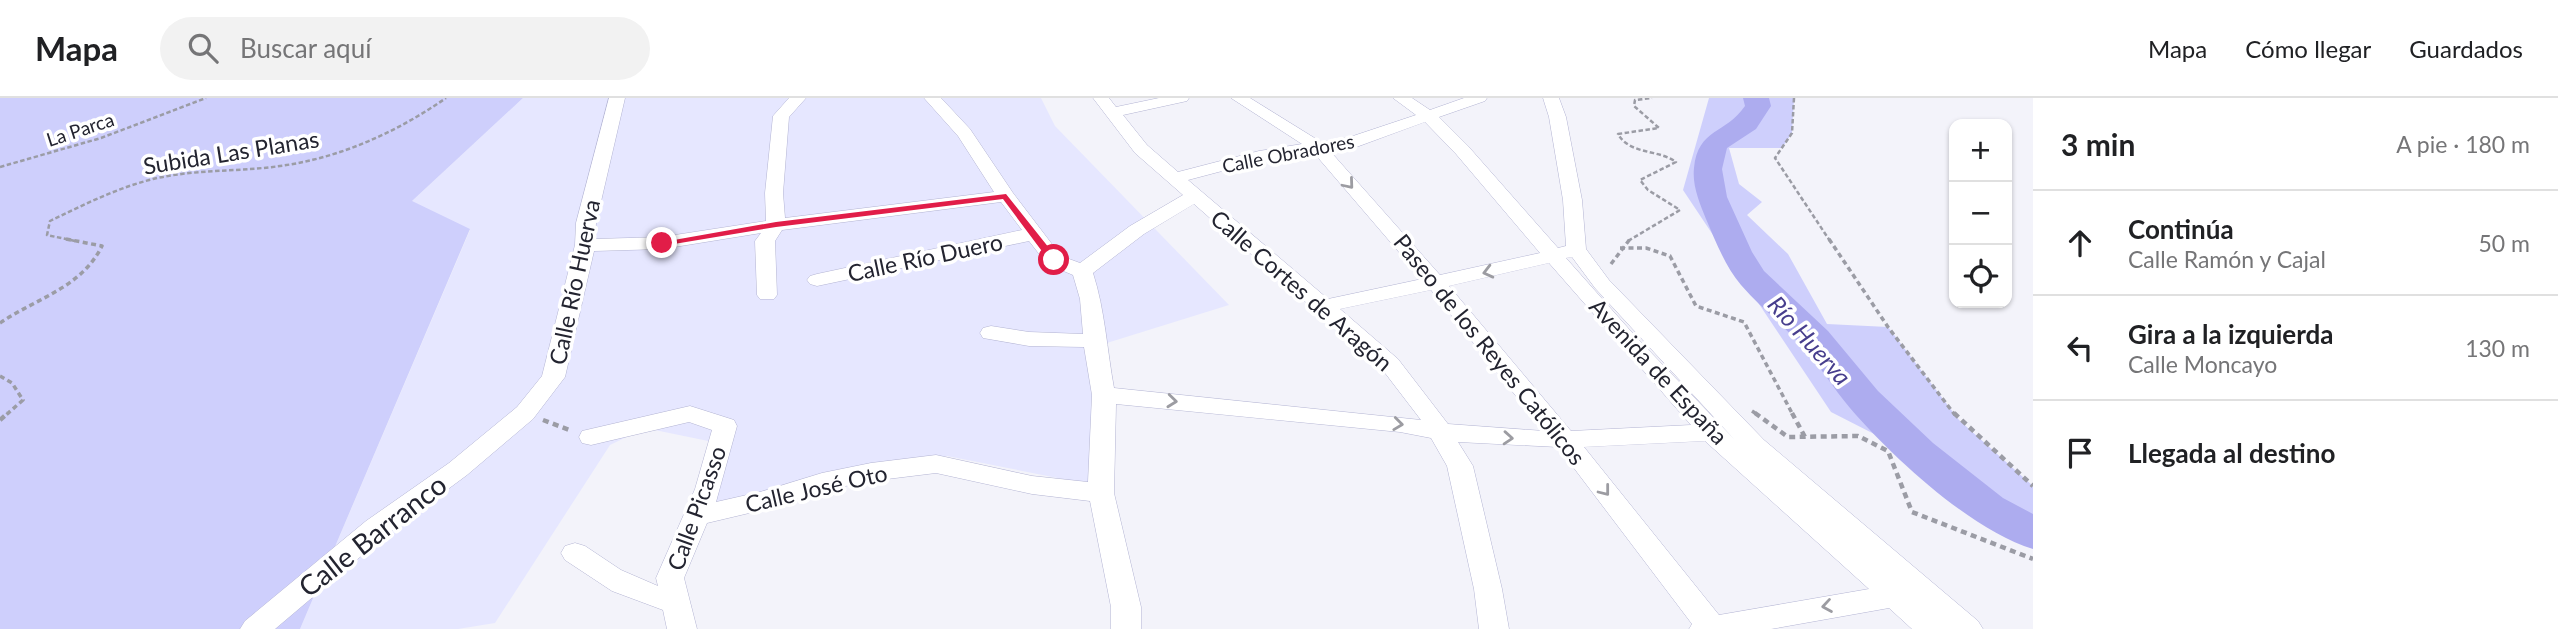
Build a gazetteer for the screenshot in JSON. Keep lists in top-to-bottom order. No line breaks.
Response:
{"streets":{"street":["Calle Obradores","Calle Río Duero","Calle Río Huerva","Calle Cortes de Aragón","Paseo de los Reyes Católicos","Avenida de España","Calle José Oto","Calle Picasso","Calle Barranco"],"path":["La Parca","Subida Las Planas"]},"crossings":[["Calle Obradores","Calle Cortes de Aragón"],["Calle Obradores","Paseo de los Reyes Católicos"],["Calle Obradores","Avenida de España"],["Calle Río Huerva","Calle Barranco"],["Calle José Oto","Calle Picasso"]],"water":["Río Huerva"],"page":{"header":"Mapa","search":"Buscar aquí","nav":["Mapa","Cómo llegar","Guardados"],"heading":["3 min","A pie · 180 m"],"map_buttons":["+","−"],"list":[["Continúa","Calle Ramón y Cajal","50 m"],["Gira a la izquierda","Calle Moncayo","130 m"],"Llegada al destino"]}}
